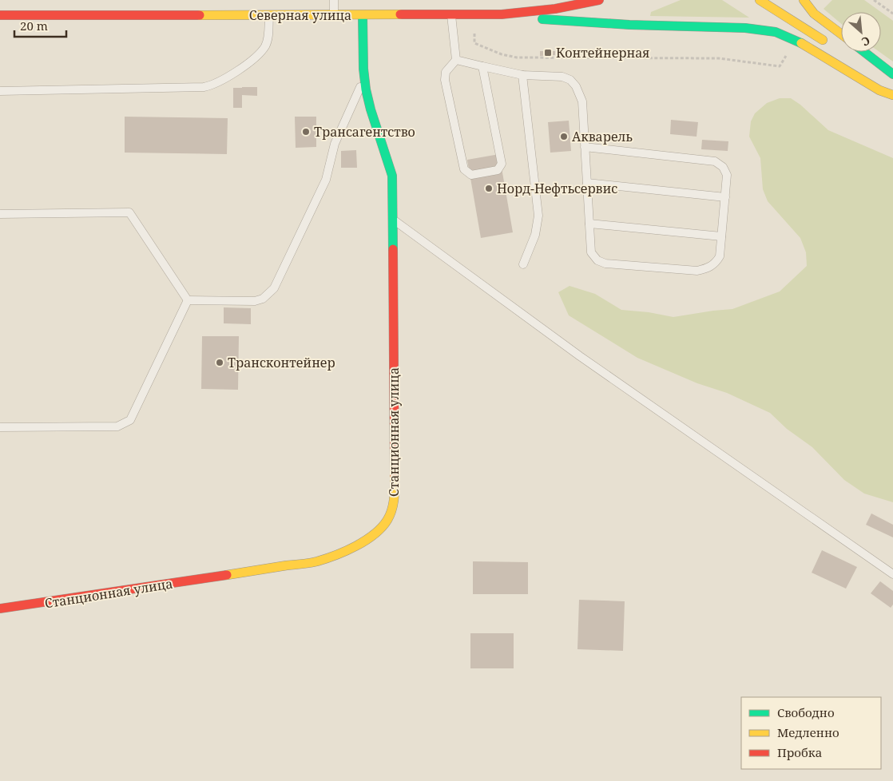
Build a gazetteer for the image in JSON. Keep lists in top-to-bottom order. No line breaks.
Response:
{"streets":{"street":["Северная улица","Станционная улица"]},"crossings":[["Северная улица","Станционная улица"]],"places":{"transit":["Контейнерная"],"other":["Трансагентство","Акварель","Норд-Нефтьсервис","Трансконтейнер"]},"legend":["Свободно","Медленно","Пробка"],"scale_bar":"20 m","north":"bottom right"}
